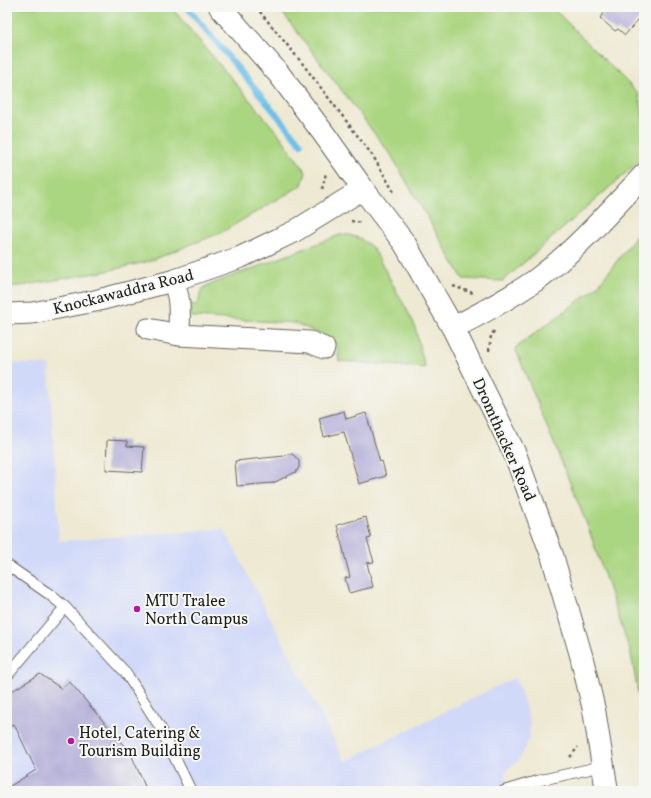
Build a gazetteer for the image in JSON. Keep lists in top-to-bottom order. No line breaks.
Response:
{"streets":{"street":["Knockawaddra Road","Dromthacker Road"]},"crossings":[["Knockawaddra Road","Dromthacker Road"]],"places":["MTU Tralee North Campus","Hotel, Catering & Tourism Building"]}
